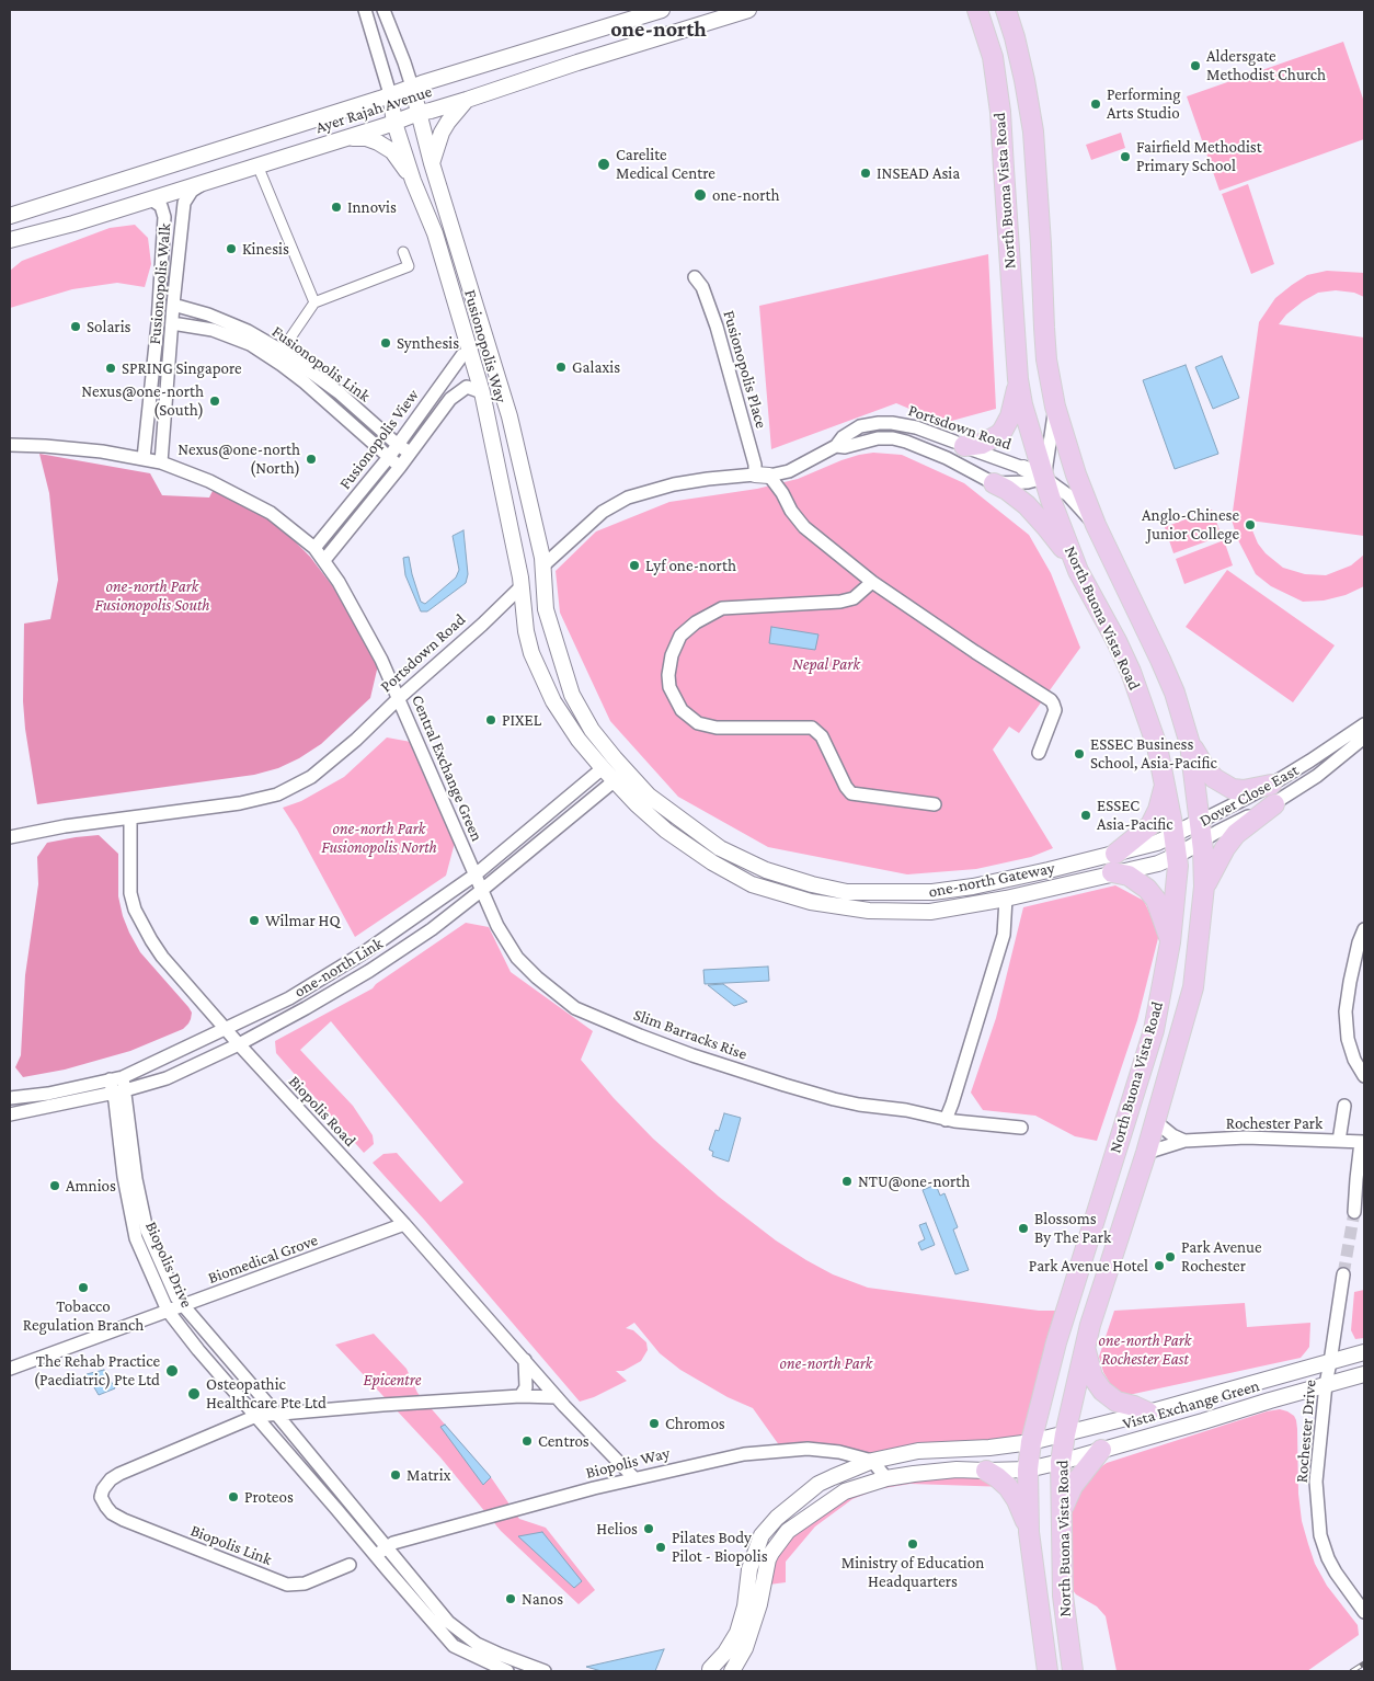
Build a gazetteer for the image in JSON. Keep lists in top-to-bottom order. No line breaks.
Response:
{"streets":{"main road":["North Buona Vista Road"],"street":["Ayer Rajah Avenue","Fusionopolis Walk","Fusionopolis Way","Fusionopolis Link","Fusionopolis Place","Portsdown Road","Fusionopolis View","Central Exchange Green","Dover Close East","one-north Gateway","one-north Link","Slim Barracks Rise","Biopolis Road","Rochester Park","Biomedical Grove","Biopolis Drive","Vista Exchange Green","Rochester Drive","Biopolis Way","Biopolis Link"]},"crossings":[["Ayer Rajah Avenue","Fusionopolis Walk"],["Ayer Rajah Avenue","Fusionopolis Way"],["North Buona Vista Road","Portsdown Road"],["North Buona Vista Road","Dover Close East"],["North Buona Vista Road","one-north Gateway"],["North Buona Vista Road","Rochester Park"],["North Buona Vista Road","Vista Exchange Green"],["Fusionopolis Walk","Fusionopolis Link"],["Fusionopolis Walk","Central Exchange Green"],["Fusionopolis Way","Portsdown Road"],["Fusionopolis Way","Fusionopolis View"],["Fusionopolis Way","one-north Gateway"],["Fusionopolis Link","Fusionopolis View"],["Fusionopolis Place","Portsdown Road"],["Portsdown Road","Central Exchange Green"],["Portsdown Road","one-north Gateway"],["Portsdown Road","Biopolis Road"],["Fusionopolis View","Central Exchange Green"],["Central Exchange Green","one-north Link"],["Central Exchange Green","Slim Barracks Rise"],["Dover Close East","one-north Gateway"],["one-north Gateway","one-north Link"],["one-north Link","Slim Barracks Rise"],["one-north Link","Biopolis Road"],["one-north Link","Biopolis Drive"],["Biopolis Road","Biomedical Grove"],["Biopolis Road","Biopolis Way"],["Biomedical Grove","Biopolis Drive"],["Biopolis Drive","Biopolis Way"],["Biopolis Drive","Biopolis Link"],["Vista Exchange Green","Rochester Drive"],["Vista Exchange Green","Biopolis Way"]],"districts":["one-north"],"parks":["one-north Park Fusionopolis South","Nepal Park","one-north Park Fusionopolis North","one-north Park Rochester East","one-north Park","Epicentre"],"places":["Aldersgate Methodist Church","Performing Arts Studio","Fairfield Methodist Primary School","Carelite Medical Centre","INSEAD Asia","one-north","Innovis","Kinesis","Solaris","Synthesis","Galaxis","SPRING Singapore","Nexus@one-north (South)","Nexus@one-north (North)","Anglo-Chinese Junior College","Lyf one-north","PIXEL","ESSEC Business School, Asia-Pacific","ESSEC Asia-Pacific","Wilmar HQ","NTU@one-north","Amnios","Blossoms By The Park","Park Avenue Rochester","Park Avenue Hotel","Tobacco Regulation Branch","The Rehab Practice (Paediatric) Pte Ltd","Osteopathic Healthcare Pte Ltd","Chromos","Centros","Matrix","Proteos","Helios","Ministry of Education Headquarters","Pilates Body Pilot - Biopolis","Nanos"]}
